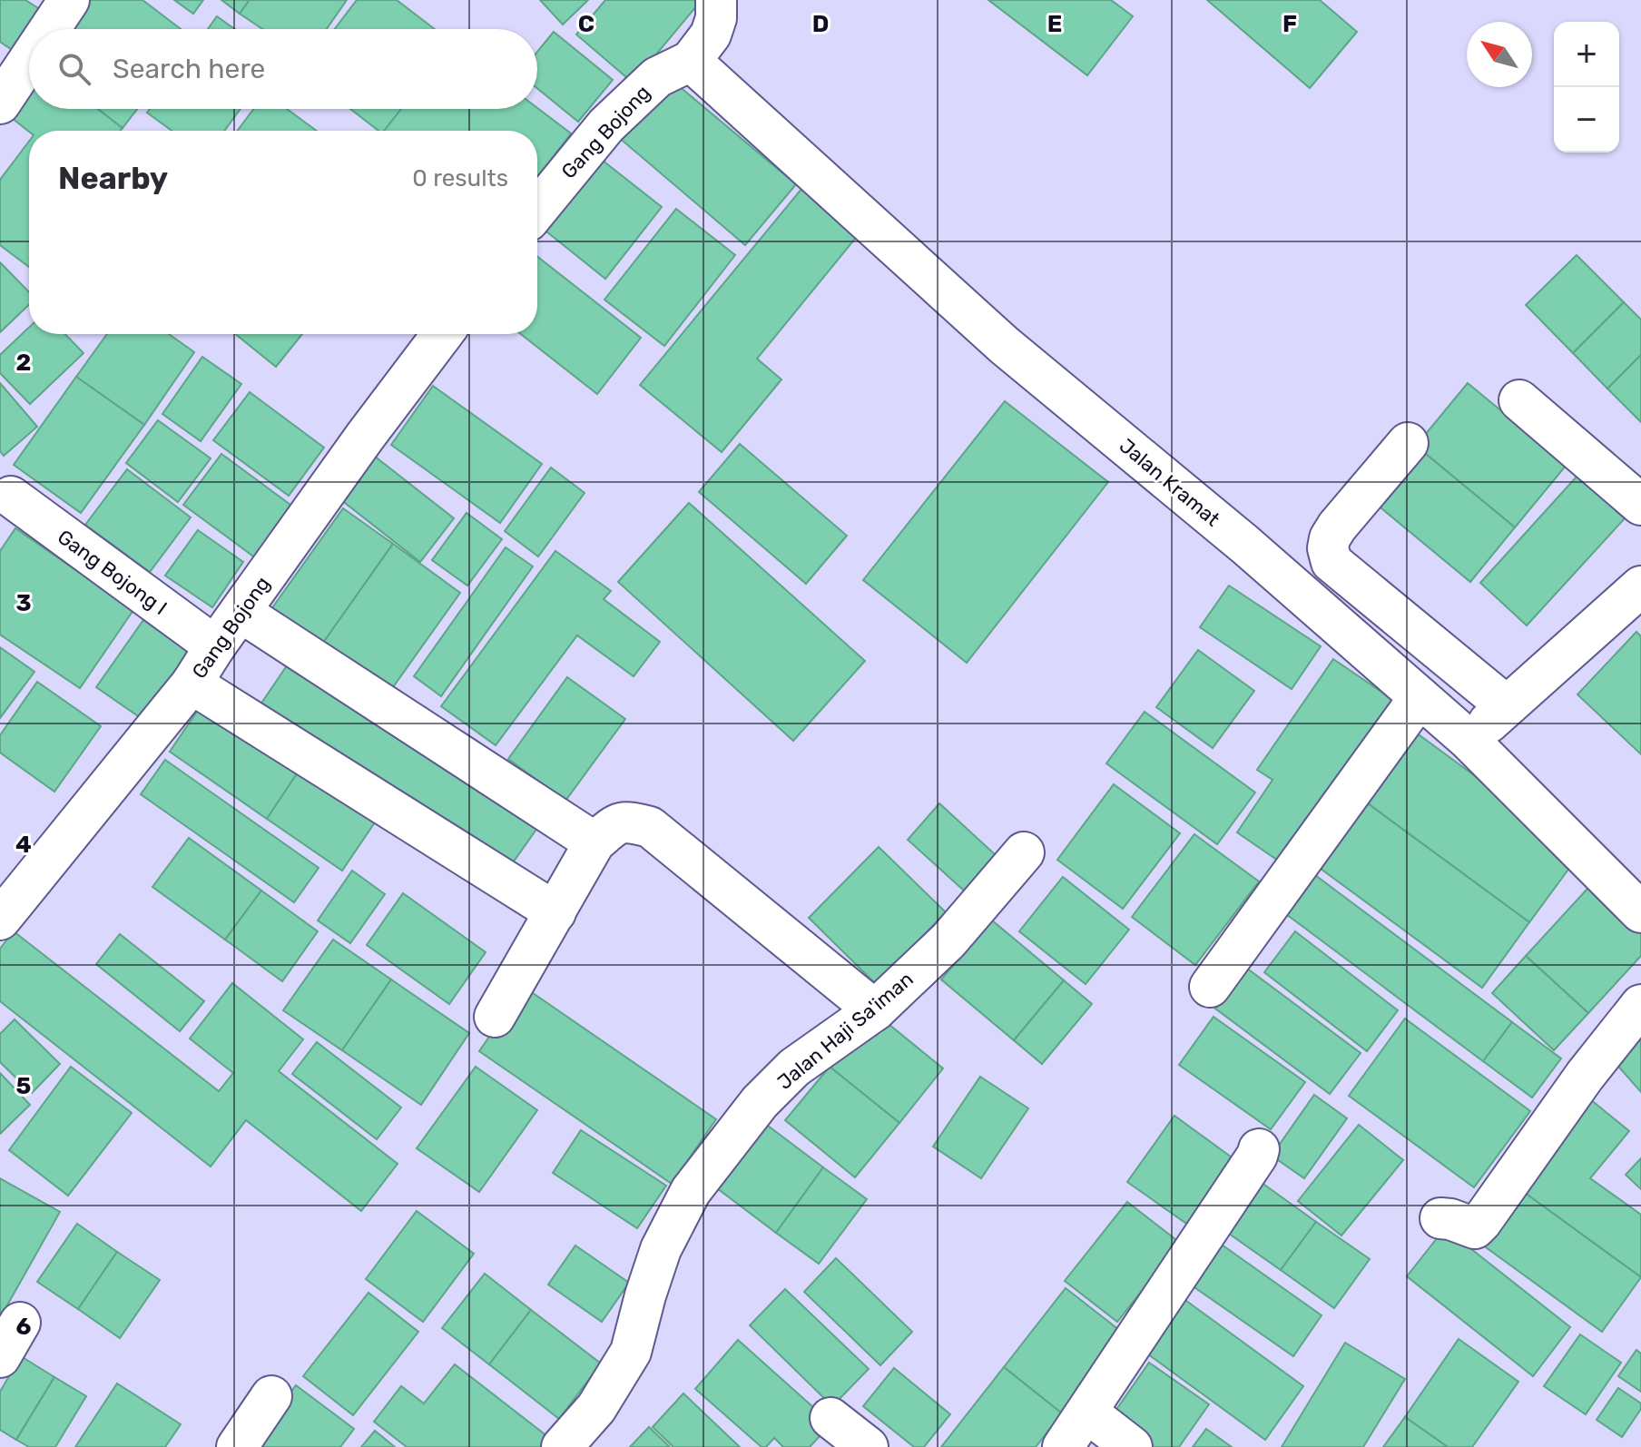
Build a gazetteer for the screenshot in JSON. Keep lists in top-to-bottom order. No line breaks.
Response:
{"streets":{"street":["Gang Bojong","Jalan Kramat","Gang Bojong I","Jalan Haji Sa'iman"]},"crossings":[["Gang Bojong","Jalan Kramat"],["Gang Bojong","Gang Bojong I"]],"north":"top left","page":{"map_buttons":["+","−"],"search":"Search here","heading":["Nearby","0 results"]},"grid":{"columns":["C","D","E","F"],"rows":["2","3","4","5","6"]}}
